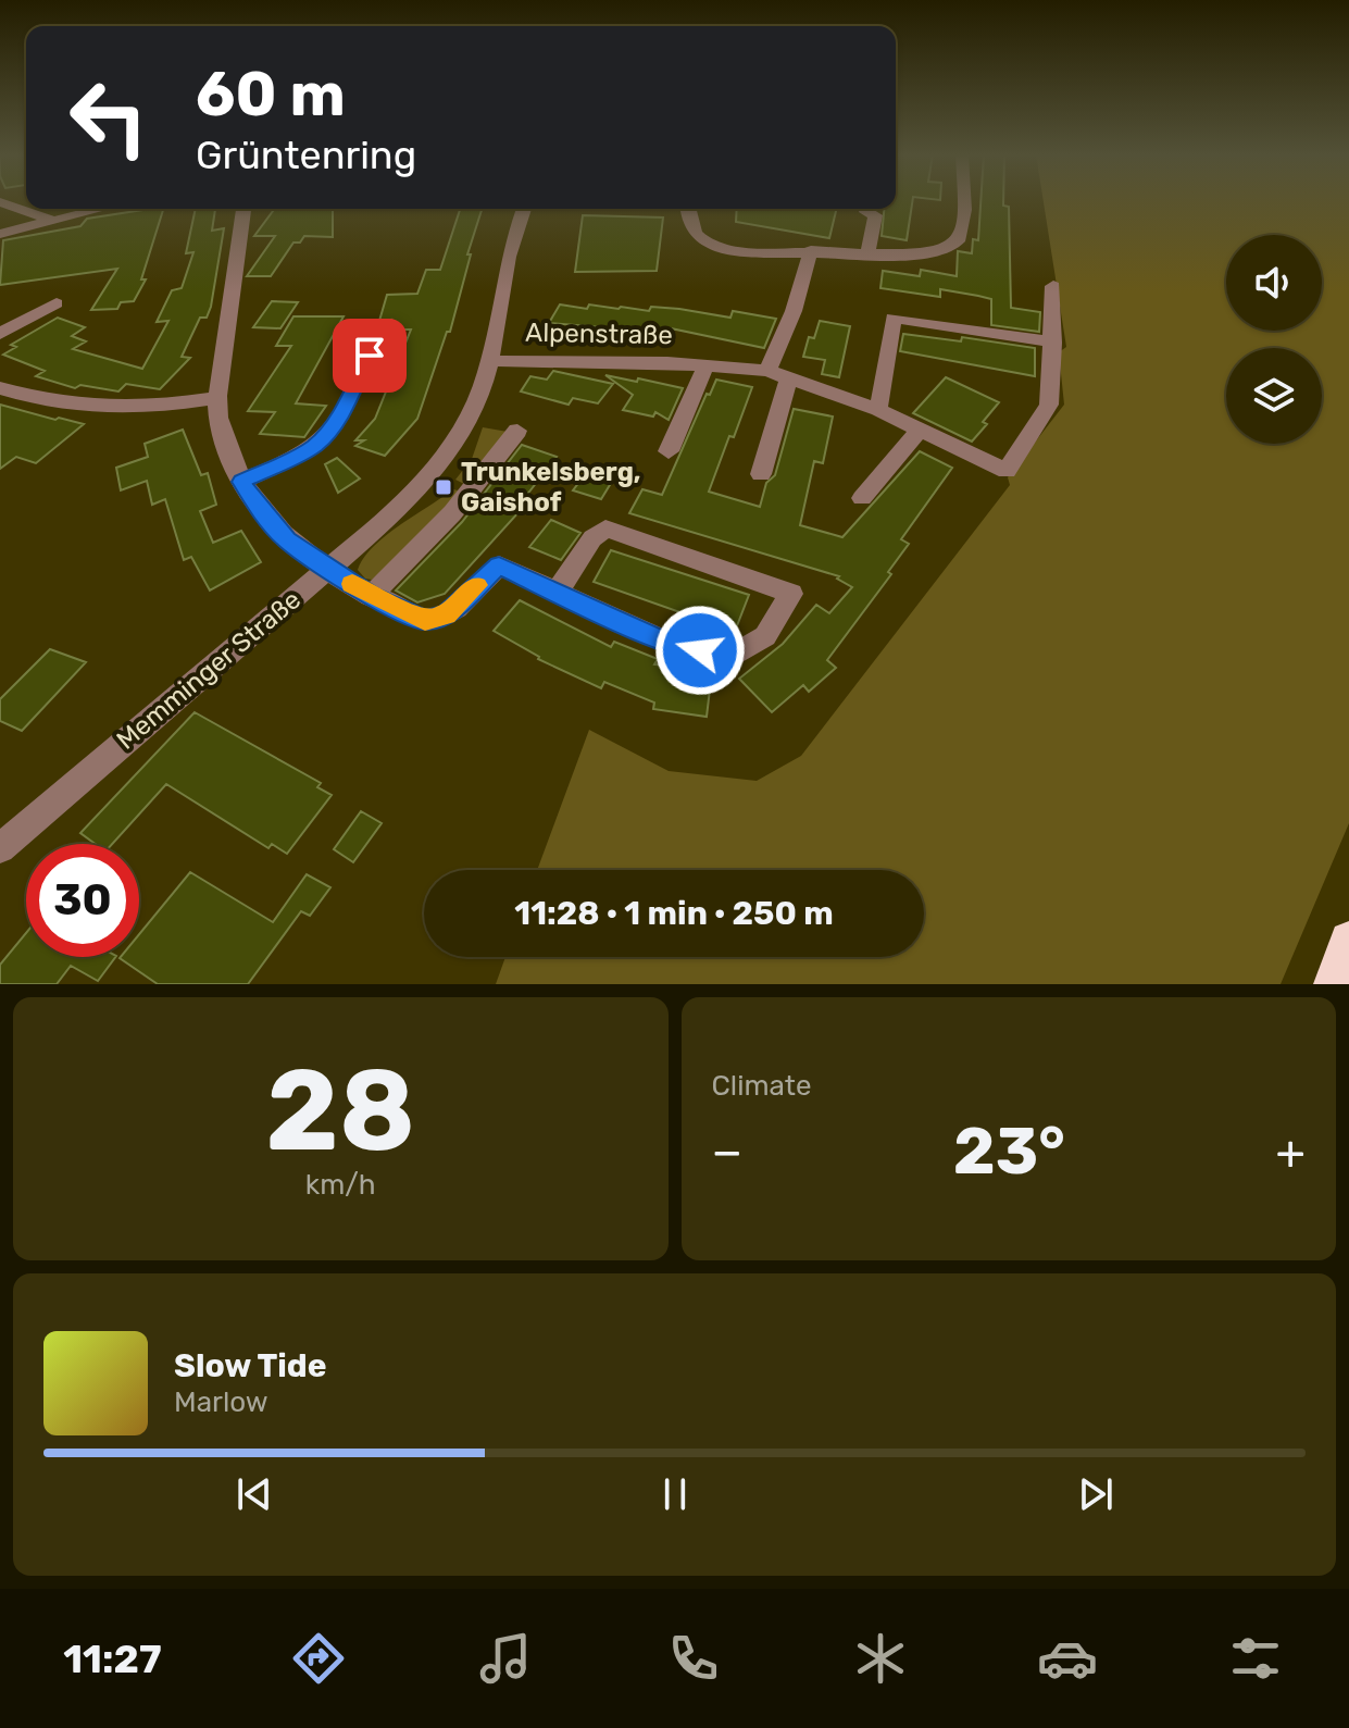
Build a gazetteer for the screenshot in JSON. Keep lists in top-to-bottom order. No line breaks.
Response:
{"streets":{"street":["Alpenstraße","Memminger Straße"]},"crossings":[["Alpenstraße","Memminger Straße"]],"places":{"transit":["Trunkelsberg, Gaishof"]},"page":{"turn":["60 m","Grüntenring"],"limit":"30","trip":"11:28 · 1 min · 250 m","tile":[["28","km/h"],"Climate"],"heat":["−","23°","+"],"song":["Slow Tide","Marlow"],"tabs":"11:27"}}
